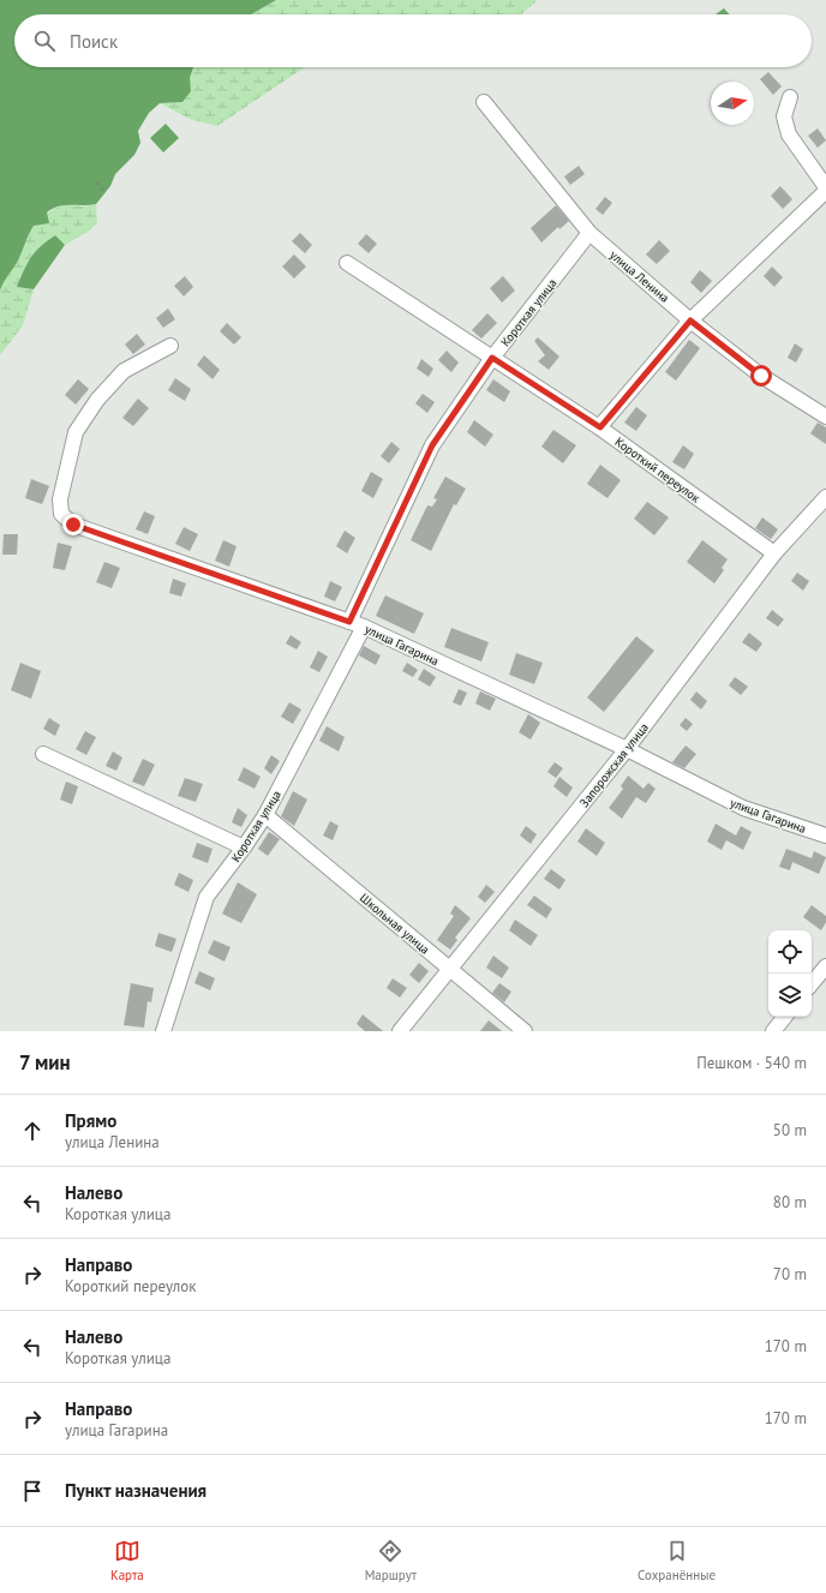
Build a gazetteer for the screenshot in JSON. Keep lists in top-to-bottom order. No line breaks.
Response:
{"streets":{"street":["улица Ленина","Короткая улица","Короткий переулок","улица Гагарина","Запорожская улица","Школьная улица"]},"crossings":[["улица Ленина","Короткая улица"],["Короткая улица","Короткий переулок"],["Короткая улица","улица Гагарина"],["Короткая улица","Школьная улица"],["Короткий переулок","Запорожская улица"],["улица Гагарина","Запорожская улица"],["Запорожская улица","Школьная улица"]],"north":"right","page":{"search":"Поиск","heading":["7 мин","Пешком · 540 m"],"list":[["Прямо","улица Ленина","50 m"],["Налево","Короткая улица","80 m"],["Направо","Короткий переулок","70 m"],["Налево","Короткая улица","170 m"],["Направо","улица Гагарина","170 m"],"Пункт назначения"],"nav":["Карта","Маршрут","Сохранённые"]}}
